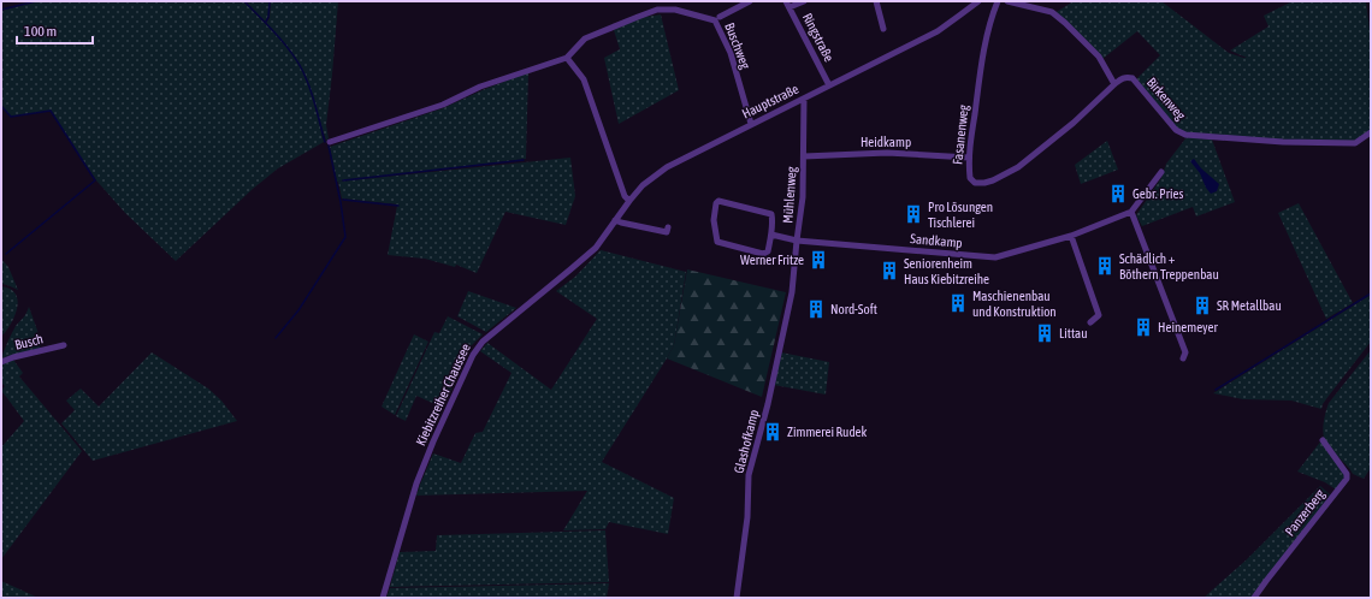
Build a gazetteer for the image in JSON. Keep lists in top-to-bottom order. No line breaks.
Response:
{"streets":{"street":["Ringstraße","Buschweg","Birkenweg","Hauptstraße","Fasanenweg","Heidkamp","Mühlenweg","Sandkamp","Busch","Kiebitzreiher Chaussee","Glashofkamp","Panzerberg"]},"crossings":[["Ringstraße","Hauptstraße"],["Buschweg","Hauptstraße"],["Birkenweg","Fasanenweg"],["Hauptstraße","Mühlenweg"],["Hauptstraße","Kiebitzreiher Chaussee"],["Fasanenweg","Heidkamp"],["Heidkamp","Mühlenweg"],["Mühlenweg","Sandkamp"],["Mühlenweg","Glashofkamp"]],"places":{"building":["Gebr. Pries","Pro Lösungen Tischlerei","Werner Fritze","Schädlich + Böthern Treppenbau","Seniorenheim Haus Kiebitzreihe","Maschienenbau und Konstruktion","SR Metallbau","Nord-Soft","Heinemeyer","Littau","Zimmerei Rudek"]},"scale_bar":"100 m"}
